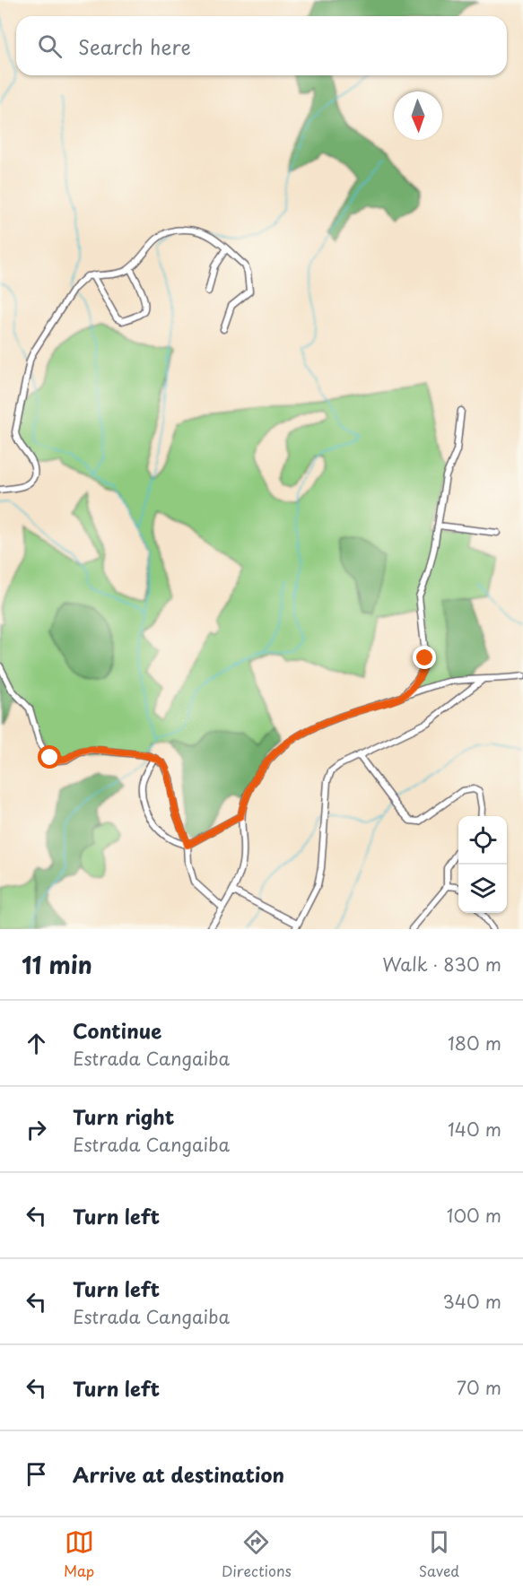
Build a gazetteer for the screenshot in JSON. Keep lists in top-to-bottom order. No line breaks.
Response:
{"north":"bottom","page":{"search":"Search here","heading":["11 min","Walk · 830 m"],"list":[["Continue","Estrada Cangaiba","180 m"],["Turn right","Estrada Cangaiba","140 m"],["Turn left","100 m"],["Turn left","Estrada Cangaiba","340 m"],["Turn left","70 m"],"Arrive at destination"],"nav":["Map","Directions","Saved"]}}
